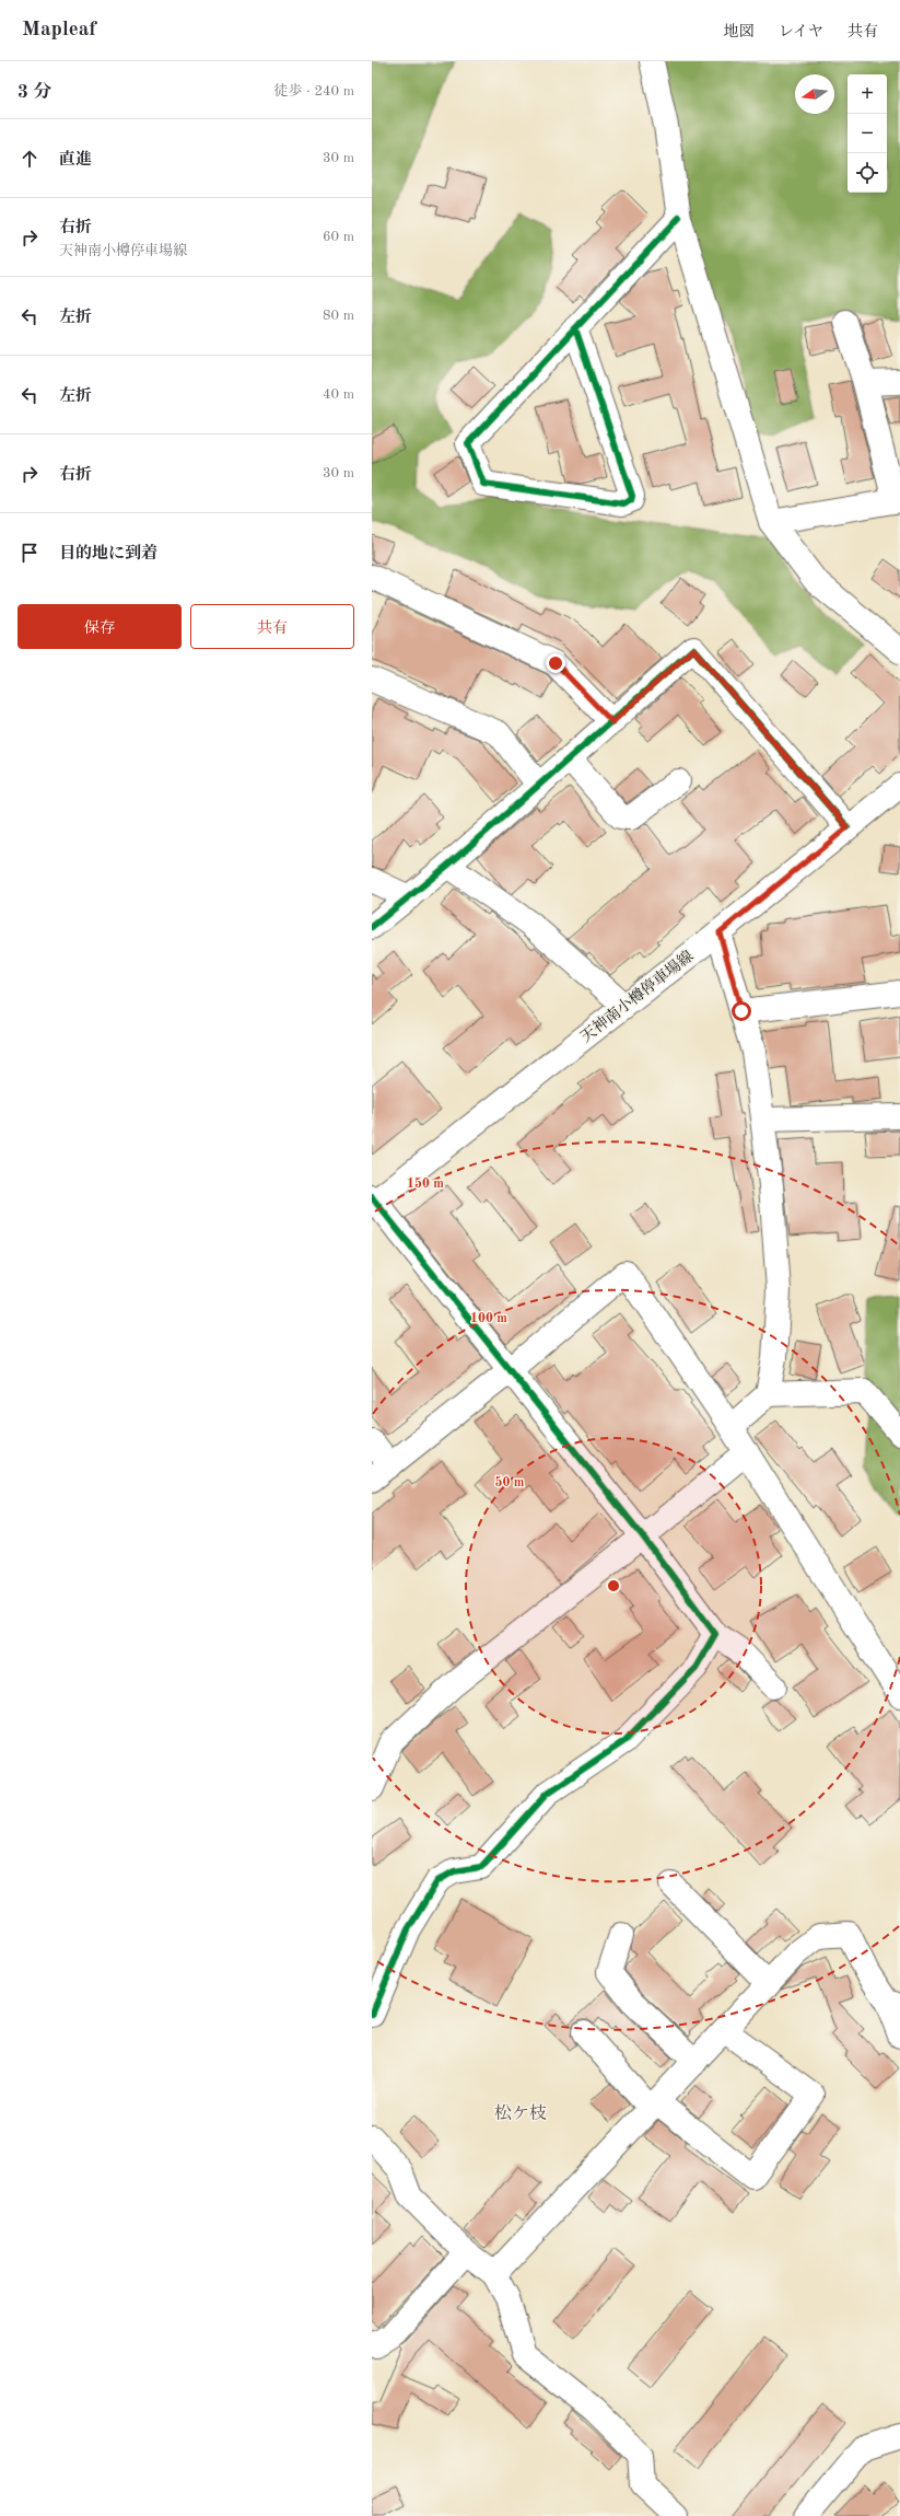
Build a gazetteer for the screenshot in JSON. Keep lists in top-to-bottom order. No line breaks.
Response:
{"streets":{"street":["天神南小樽停車場線"]},"districts":["松ケ枝"],"north":"left","page":{"header":"Mapleaf","nav":["地図","レイヤ","共有"],"heading":["3 分","徒歩 · 240 m"],"map_buttons":["+","−"],"list":[["直進","30 m"],["右折","天神南小樽停車場線","60 m"],["左折","80 m"],["左折","40 m"],["右折","30 m"],"目的地に到着"],"buttons":["保存","共有"]},"rings":["150 m","100 m","50 m"]}
